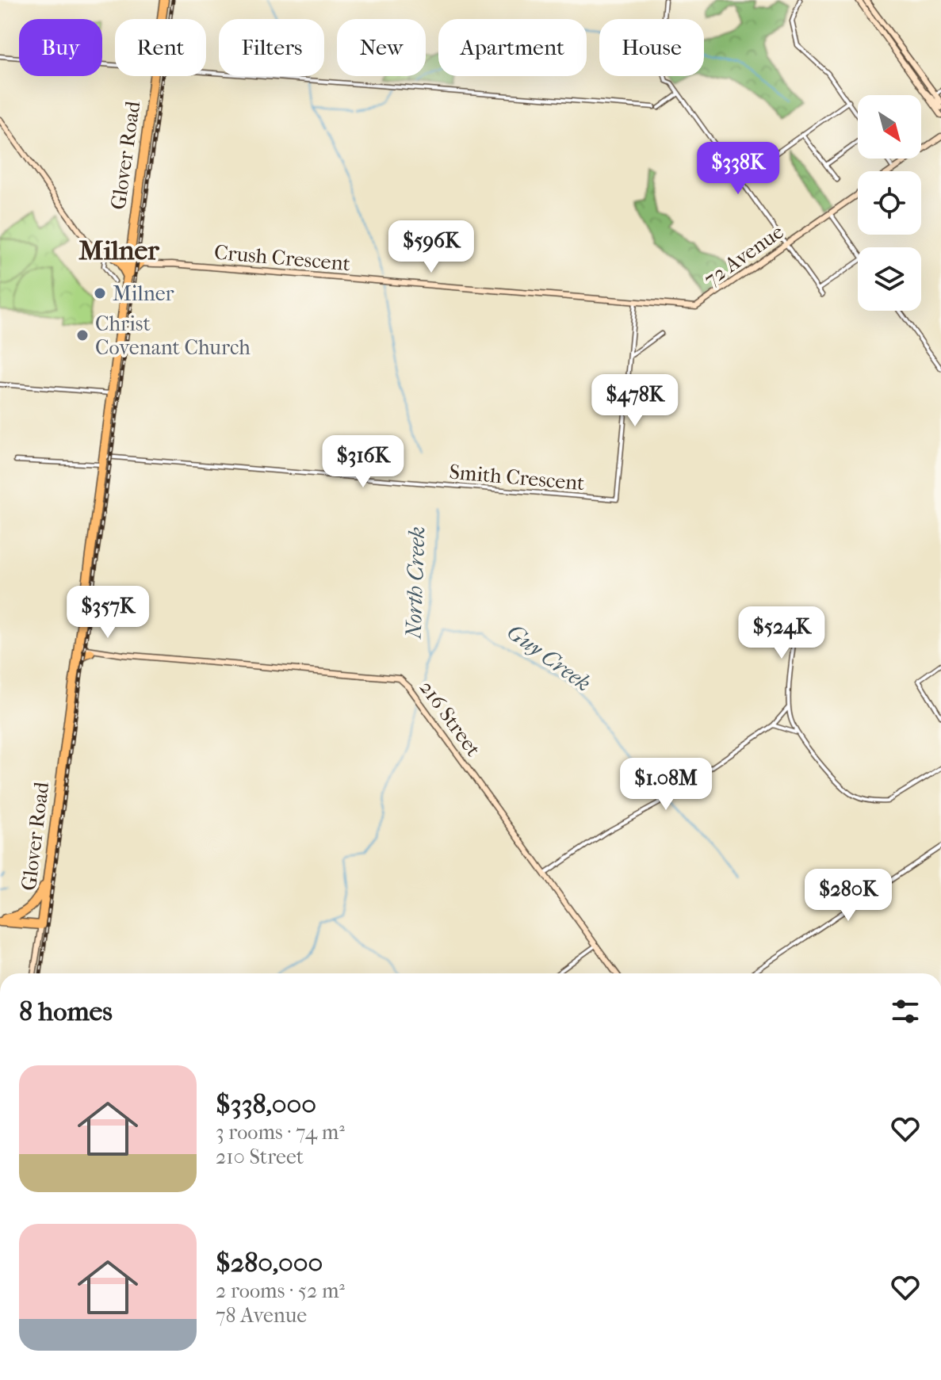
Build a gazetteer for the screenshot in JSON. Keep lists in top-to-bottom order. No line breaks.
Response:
{"streets":{"highway":["Glover Road"],"main road":["72 Avenue","Crush Crescent","216 Street"],"street":["Smith Crescent"]},"crossings":[["Glover Road","Crush Crescent"],["Glover Road","Smith Crescent"],["Glover Road","216 Street"],["72 Avenue","Crush Crescent"],["Crush Crescent","Smith Crescent"]],"districts":["Milner"],"water":["North Creek","Guy Creek"],"places":["Milner","Christ Covenant Church"],"north":"bottom right","page":{"chip":["Buy","Rent","Filters","New","Apartment","House"],"price":["$338K","$596K","$478K","$316K","$357K","$524K","$1.08M","$280K"],"heading":"8 homes","list":[{"name":"$338,000","note":"3 rooms · 74 m² · 210 Street"},{"name":"$280,000","note":"2 rooms · 52 m² · 78 Avenue"}]}}
